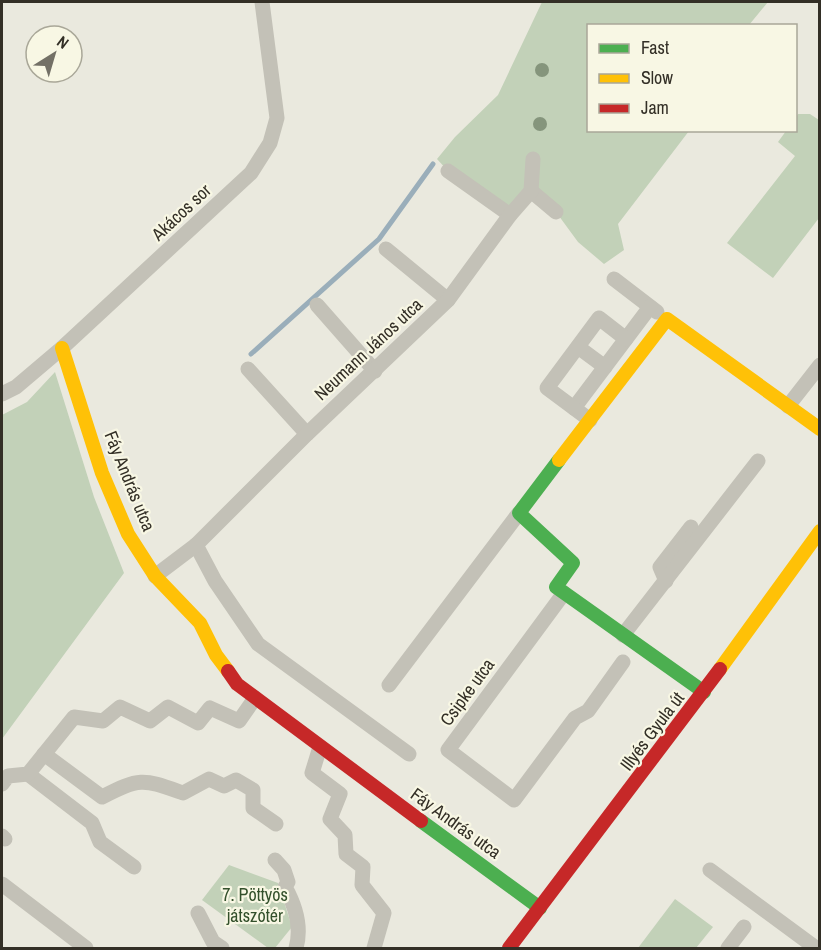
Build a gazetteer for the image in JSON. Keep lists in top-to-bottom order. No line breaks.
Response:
{"streets":{"street":["Akácos sor","Neumann János utca","Fáy András utca","Csipke utca","Illyés Gyula út"]},"crossings":[["Akácos sor","Fáy András utca"],["Neumann János utca","Fáy András utca"],["Fáy András utca","Illyés Gyula út"]],"parks":["7. Pöttyös játszótér"],"legend":["Fast","Slow","Jam"],"north":"top right"}
